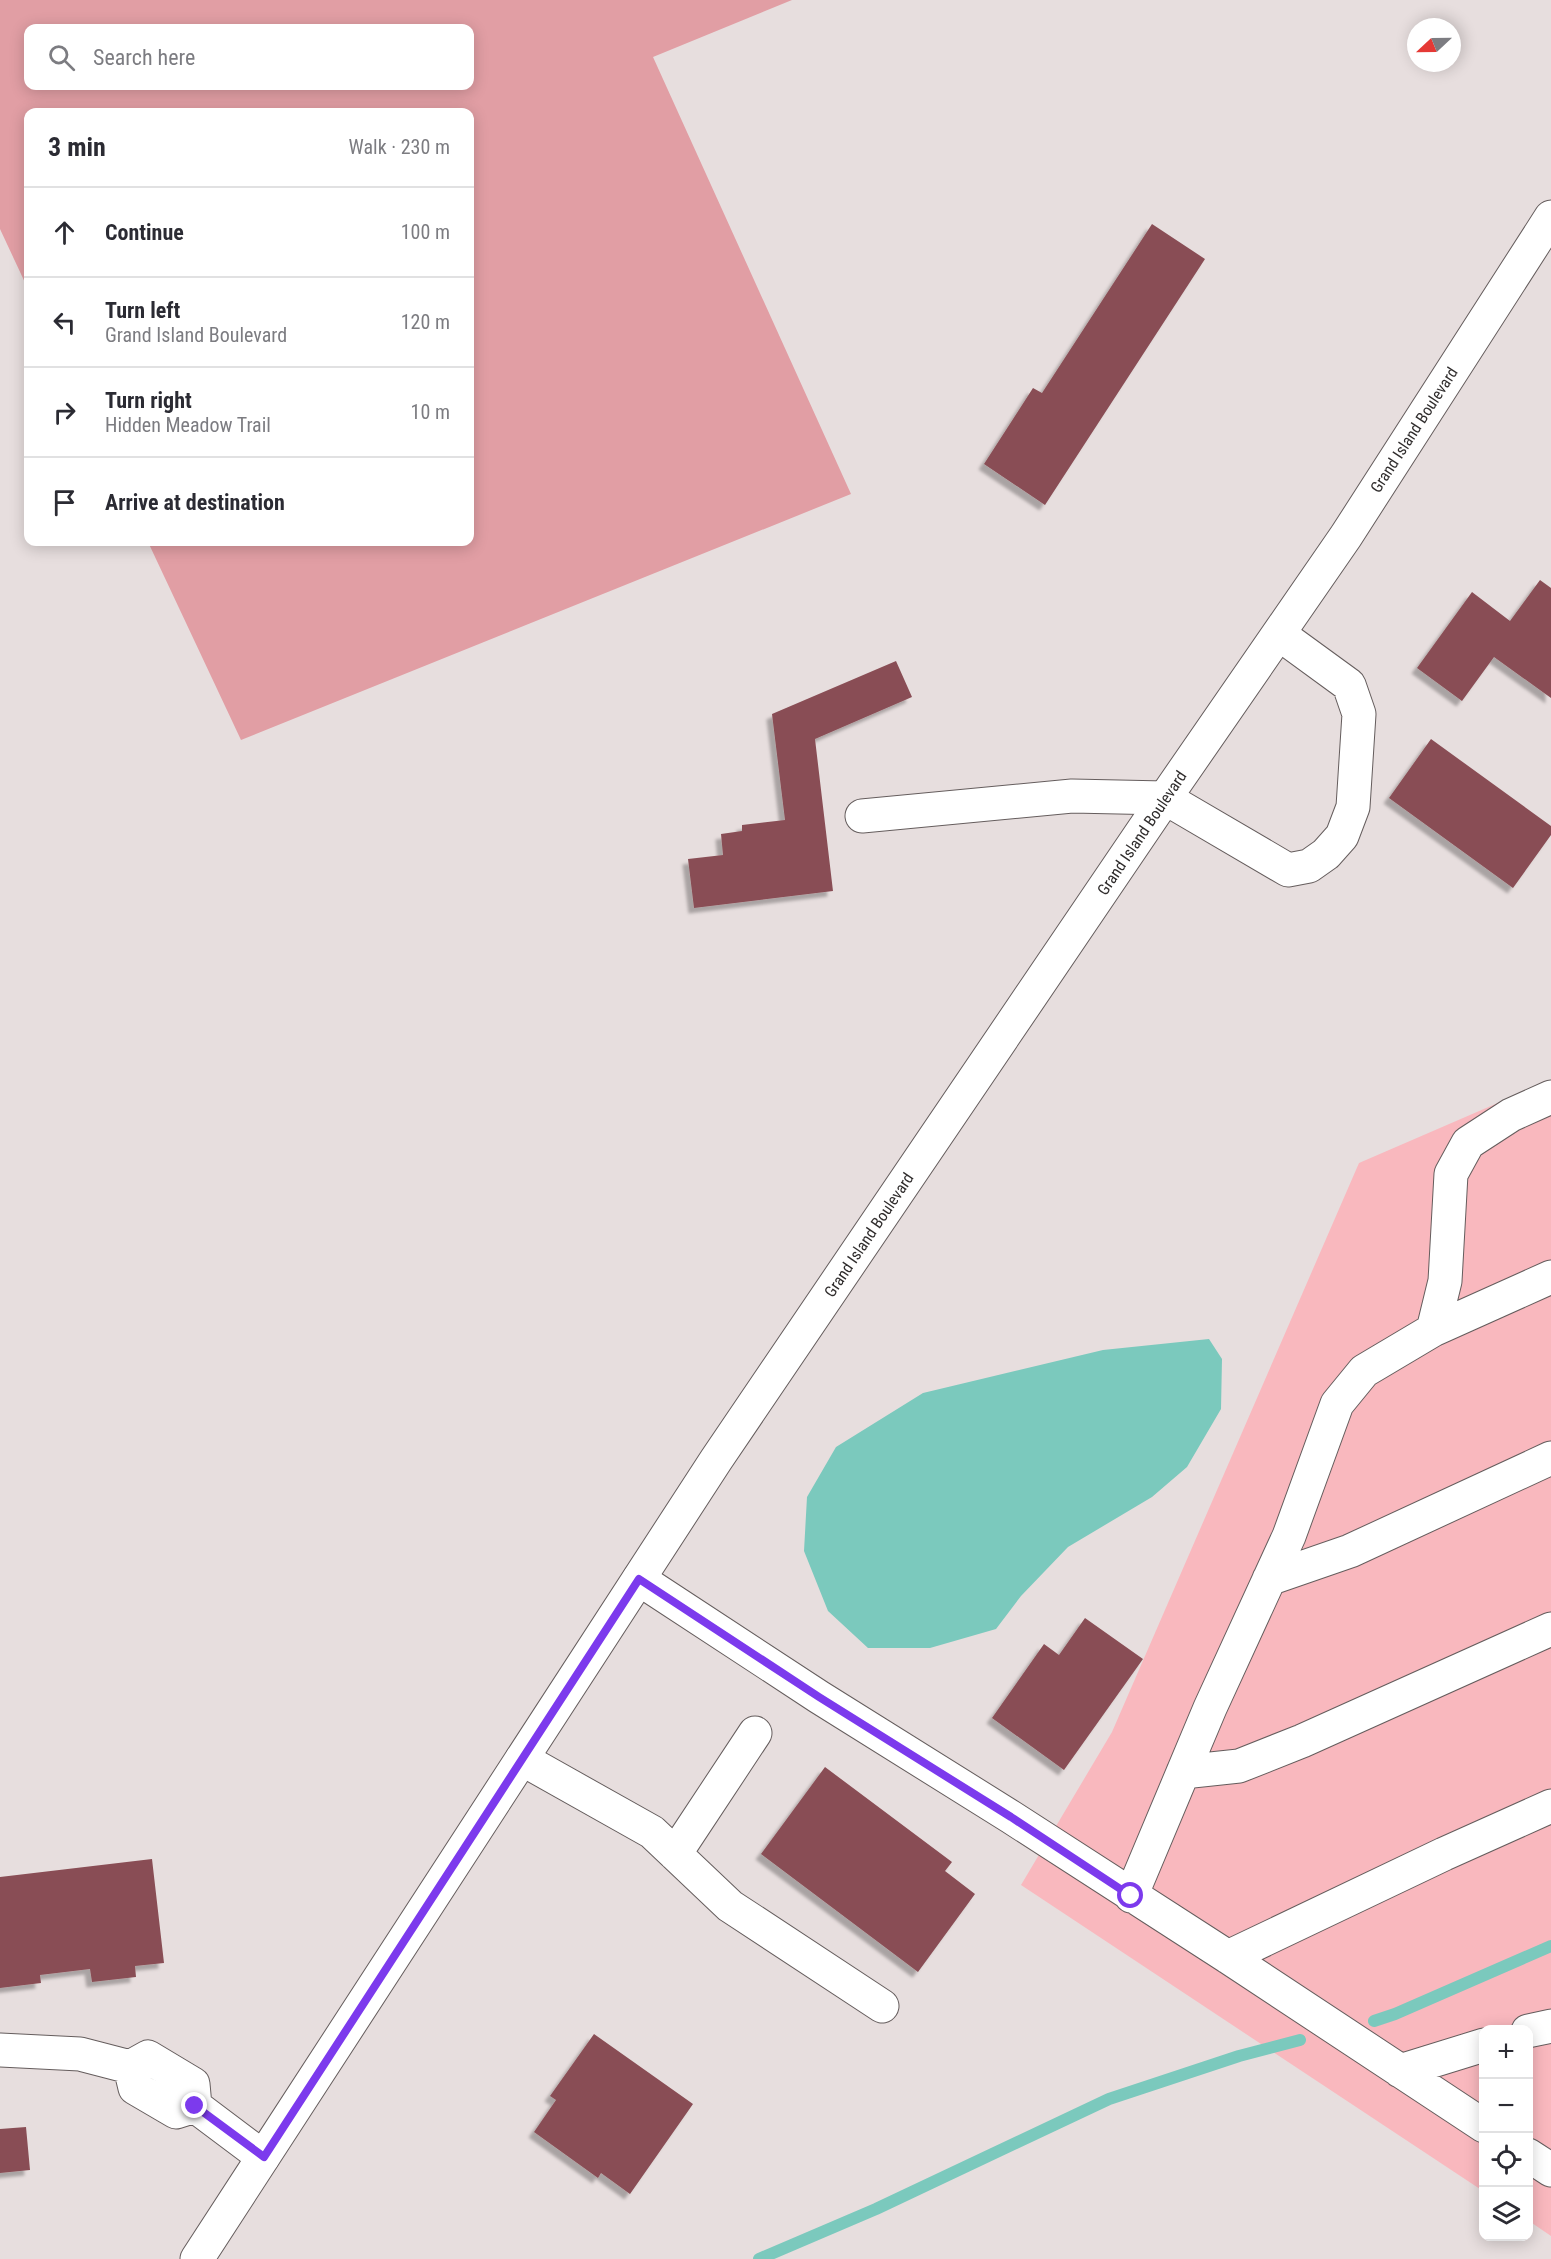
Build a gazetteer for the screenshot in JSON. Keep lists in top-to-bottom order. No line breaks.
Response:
{"streets":{"main road":["Grand Island Boulevard"]},"north":"left","page":{"search":"Search here","heading":["3 min","Walk · 230 m"],"list":[["Continue","100 m"],["Turn left","Grand Island Boulevard","120 m"],["Turn right","Hidden Meadow Trail","10 m"],"Arrive at destination"],"map_buttons":["+","−"]}}
